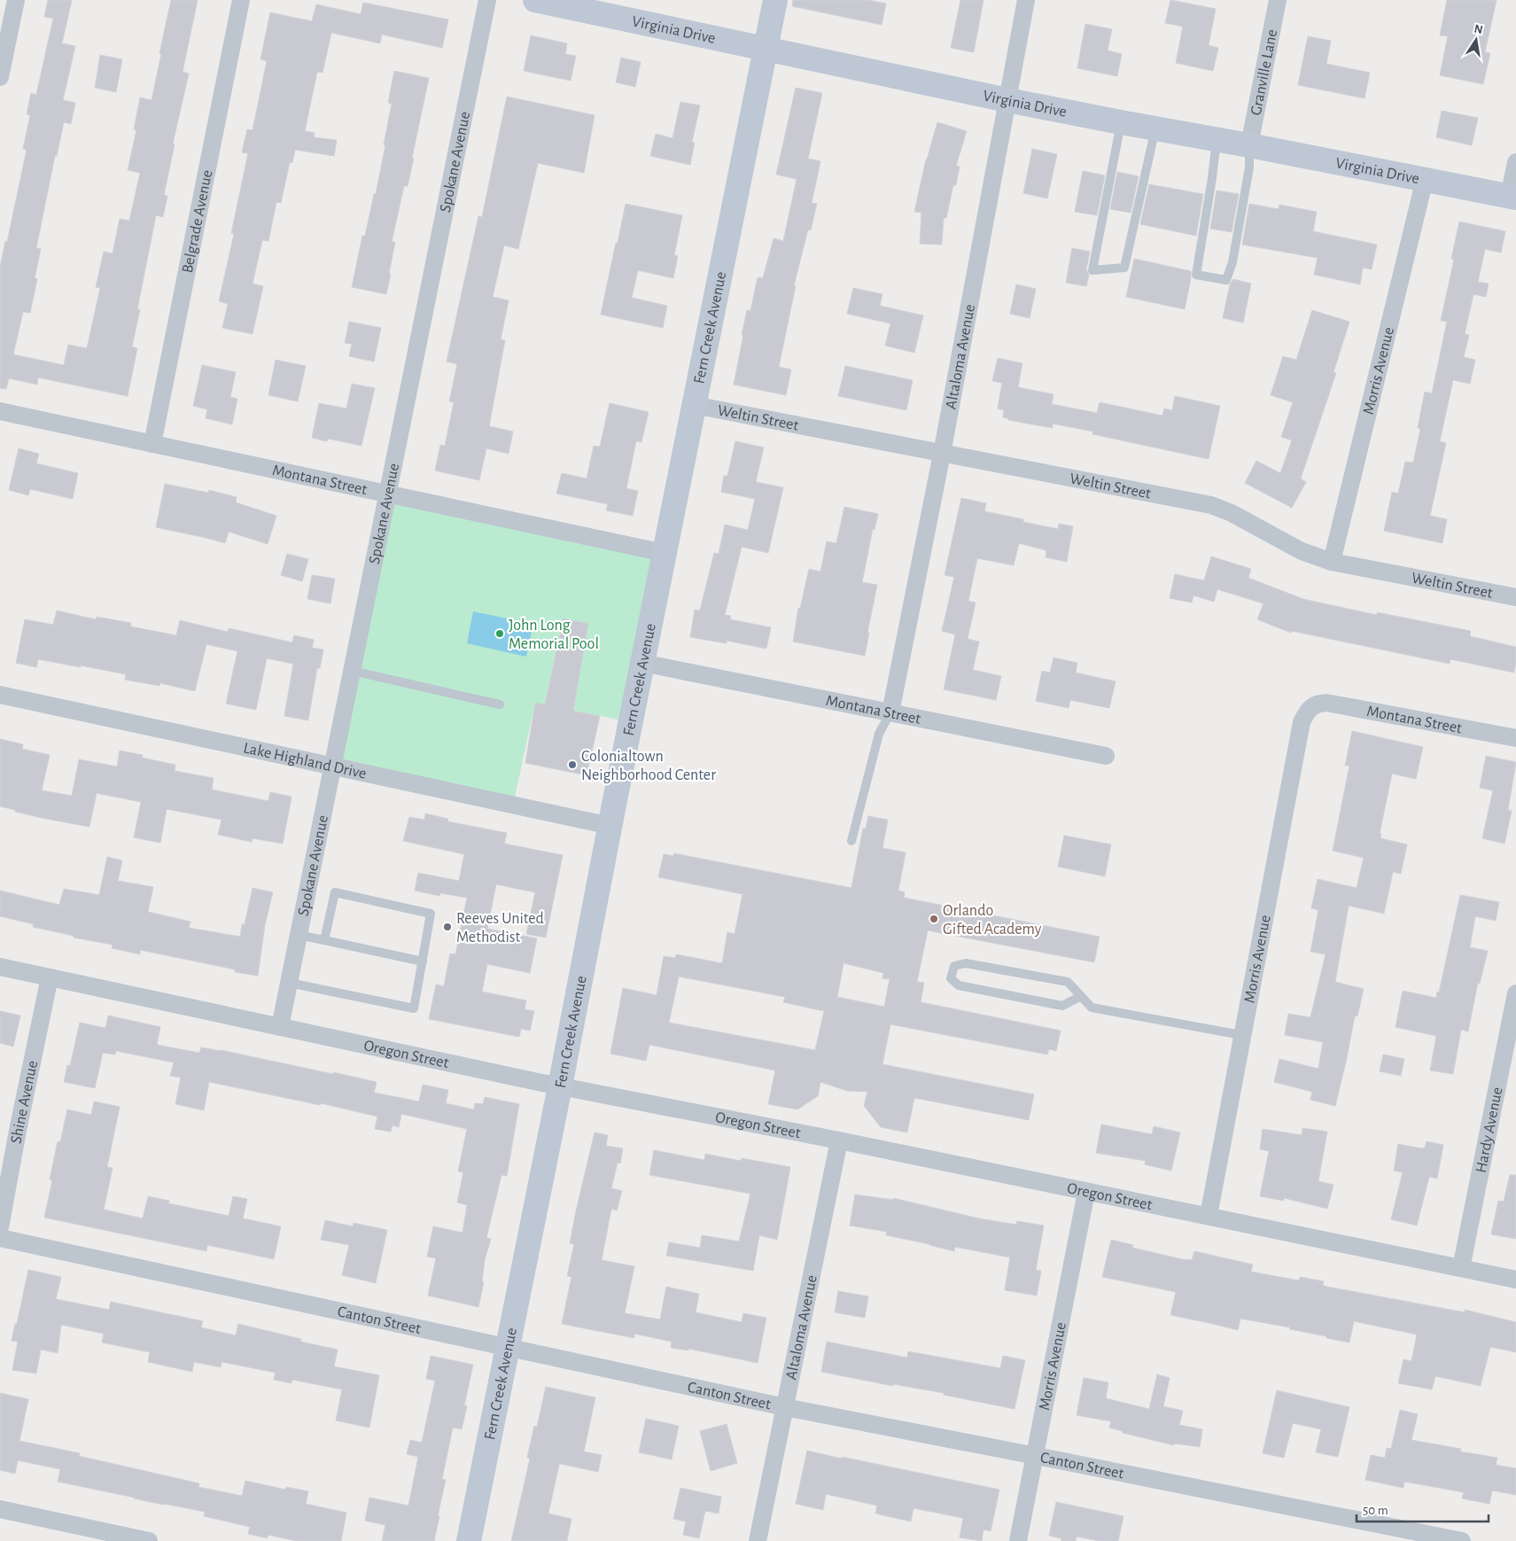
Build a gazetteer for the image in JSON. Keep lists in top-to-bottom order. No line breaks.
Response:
{"streets":{"street":["Virginia Drive","Granville Lane","Spokane Avenue","Belgrade Avenue","Fern Creek Avenue","Altaloma Avenue","Morris Avenue","Weltin Street","Montana Street","Lake Highland Drive","Oregon Street","Shine Avenue","Hardy Avenue","Canton Street"]},"crossings":[["Virginia Drive","Granville Lane"],["Virginia Drive","Fern Creek Avenue"],["Virginia Drive","Altaloma Avenue"],["Virginia Drive","Morris Avenue"],["Spokane Avenue","Montana Street"],["Spokane Avenue","Lake Highland Drive"],["Spokane Avenue","Oregon Street"],["Belgrade Avenue","Montana Street"],["Fern Creek Avenue","Weltin Street"],["Fern Creek Avenue","Montana Street"],["Fern Creek Avenue","Lake Highland Drive"],["Fern Creek Avenue","Oregon Street"],["Fern Creek Avenue","Canton Street"],["Altaloma Avenue","Weltin Street"],["Altaloma Avenue","Montana Street"],["Altaloma Avenue","Oregon Street"],["Altaloma Avenue","Canton Street"],["Morris Avenue","Weltin Street"],["Morris Avenue","Montana Street"],["Morris Avenue","Oregon Street"],["Morris Avenue","Canton Street"],["Oregon Street","Shine Avenue"],["Oregon Street","Hardy Avenue"]],"places":["John Long Memorial Pool","Colonialtown Neighborhood Center","Orlando Gifted Academy","Reeves United Methodist"],"scale_bar":"50 m","north":"top"}
